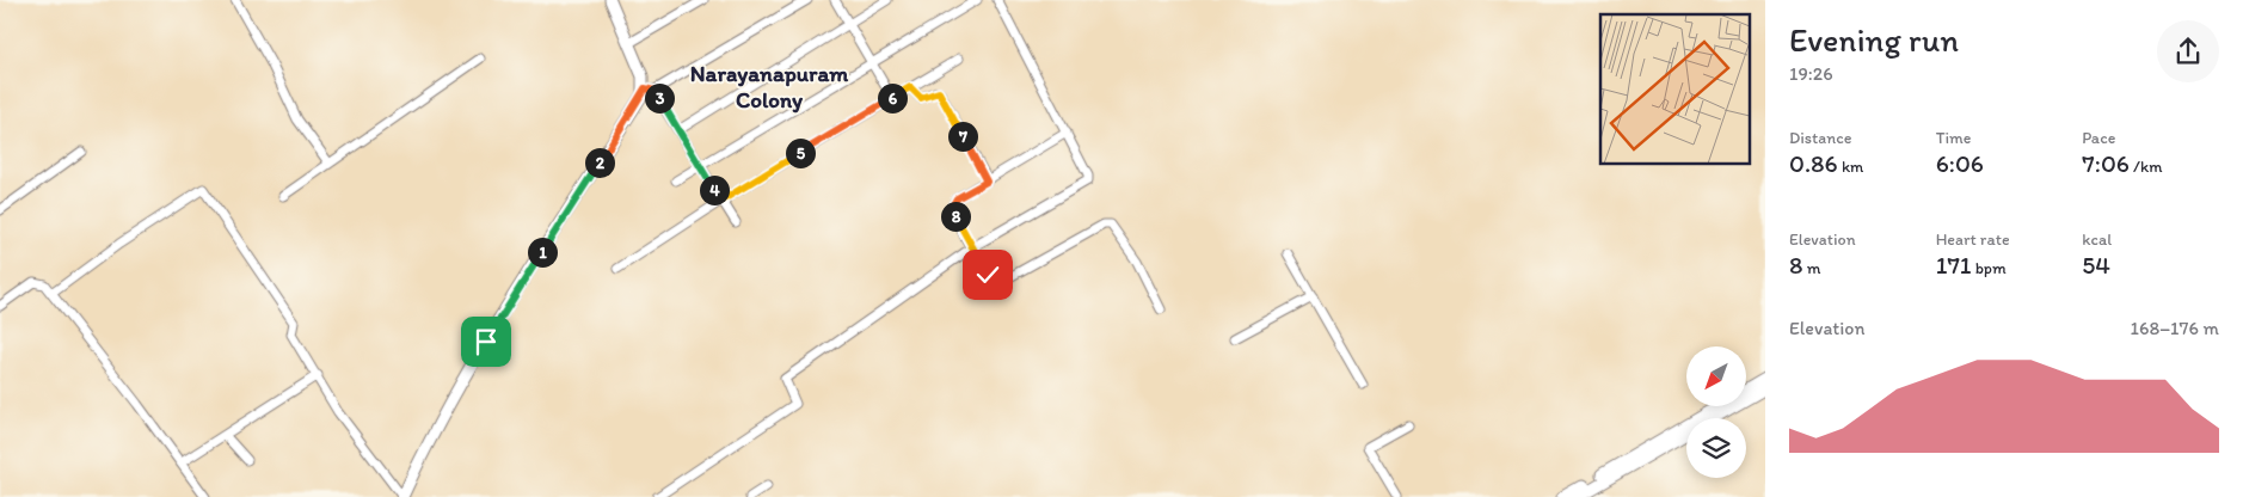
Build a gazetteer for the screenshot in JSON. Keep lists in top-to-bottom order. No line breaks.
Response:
{"districts":["Narayanapuram Colony"],"north":"bottom left","page":{"heading":["Evening run","19:26"],"pins":["3","6","7","5","2","4","8","1"],"stats":[["Distance","0.86 km"],["Time","6:06"],["Pace","7:06 /km"],["Elevation","8 m"],["Heart rate","171 bpm"],["kcal","54"]],"chart":["Elevation","168–176 m"]}}
